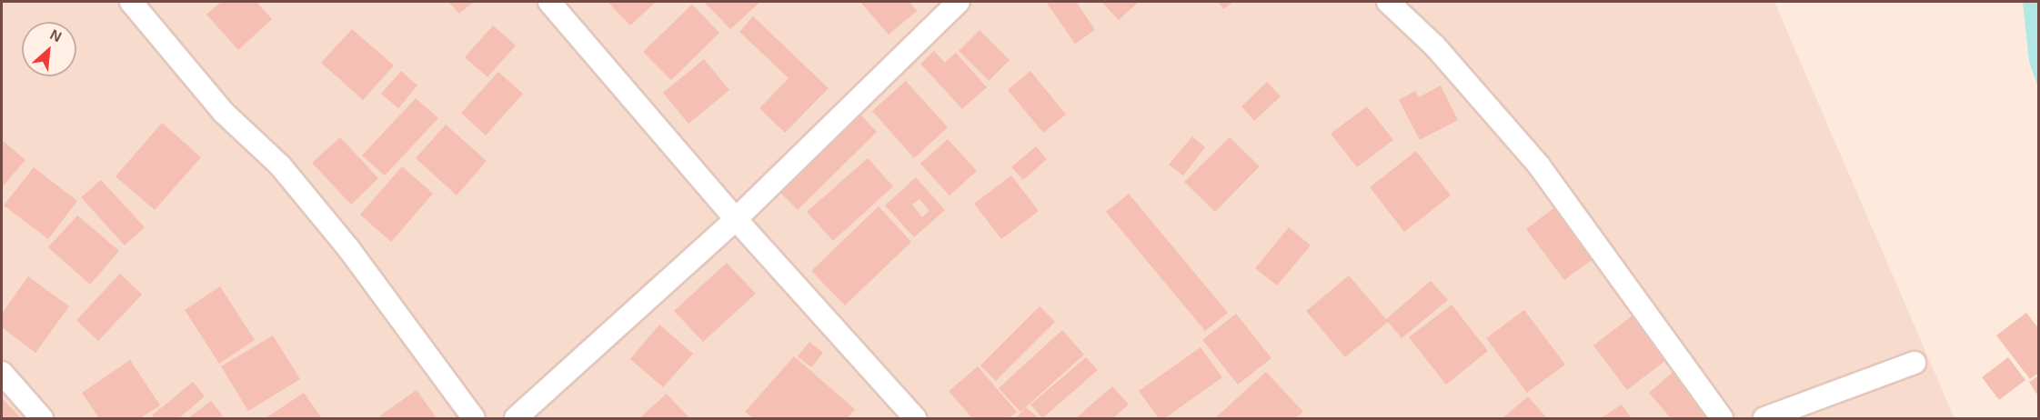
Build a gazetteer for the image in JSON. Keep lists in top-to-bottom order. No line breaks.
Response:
{"north":"top right"}
